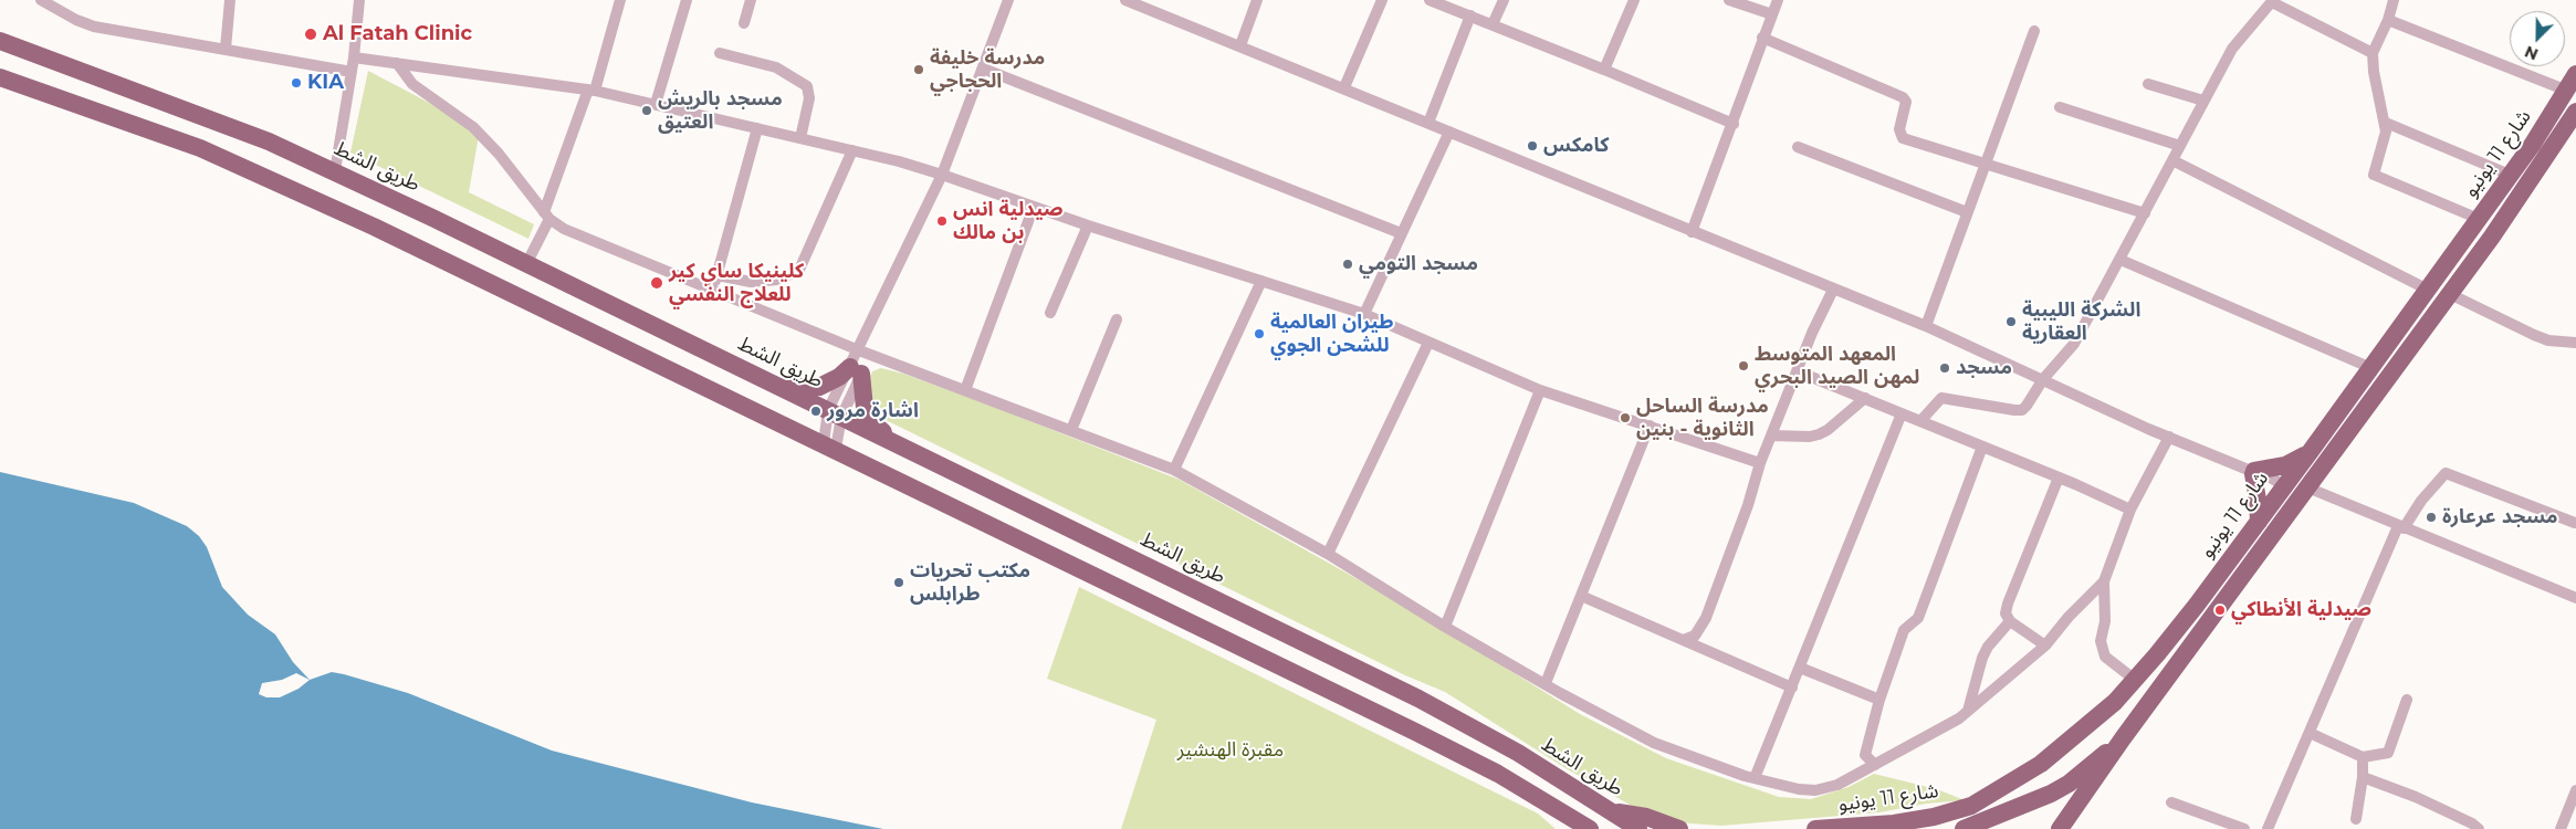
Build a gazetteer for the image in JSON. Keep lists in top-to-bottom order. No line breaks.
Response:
{"streets":{"highway":["شارع 11 يونيو","طريق الشط"]},"parks":["مقبرة الهنشير"],"places":["Al Fatah Clinic","مدرسة خليفة الحجاجي","KIA","مسجد بالريش العتيق","كامكس","صيدلية انس بن مالك","مسجد التومي","كلينيكا ساي كير للعلاج النفسي","الشركة الليبية العقارية","طيران العالمية للشحن الجوي","المعهد المتوسط لمهن الصيد البحري","مسجد","اشارة مرور","مدرسة الساحل الثانوية - بنين","مسجد عرعارة","مكتب تحريات طرابلس","صيدلية الأنطاكي"],"north":"bottom left"}
